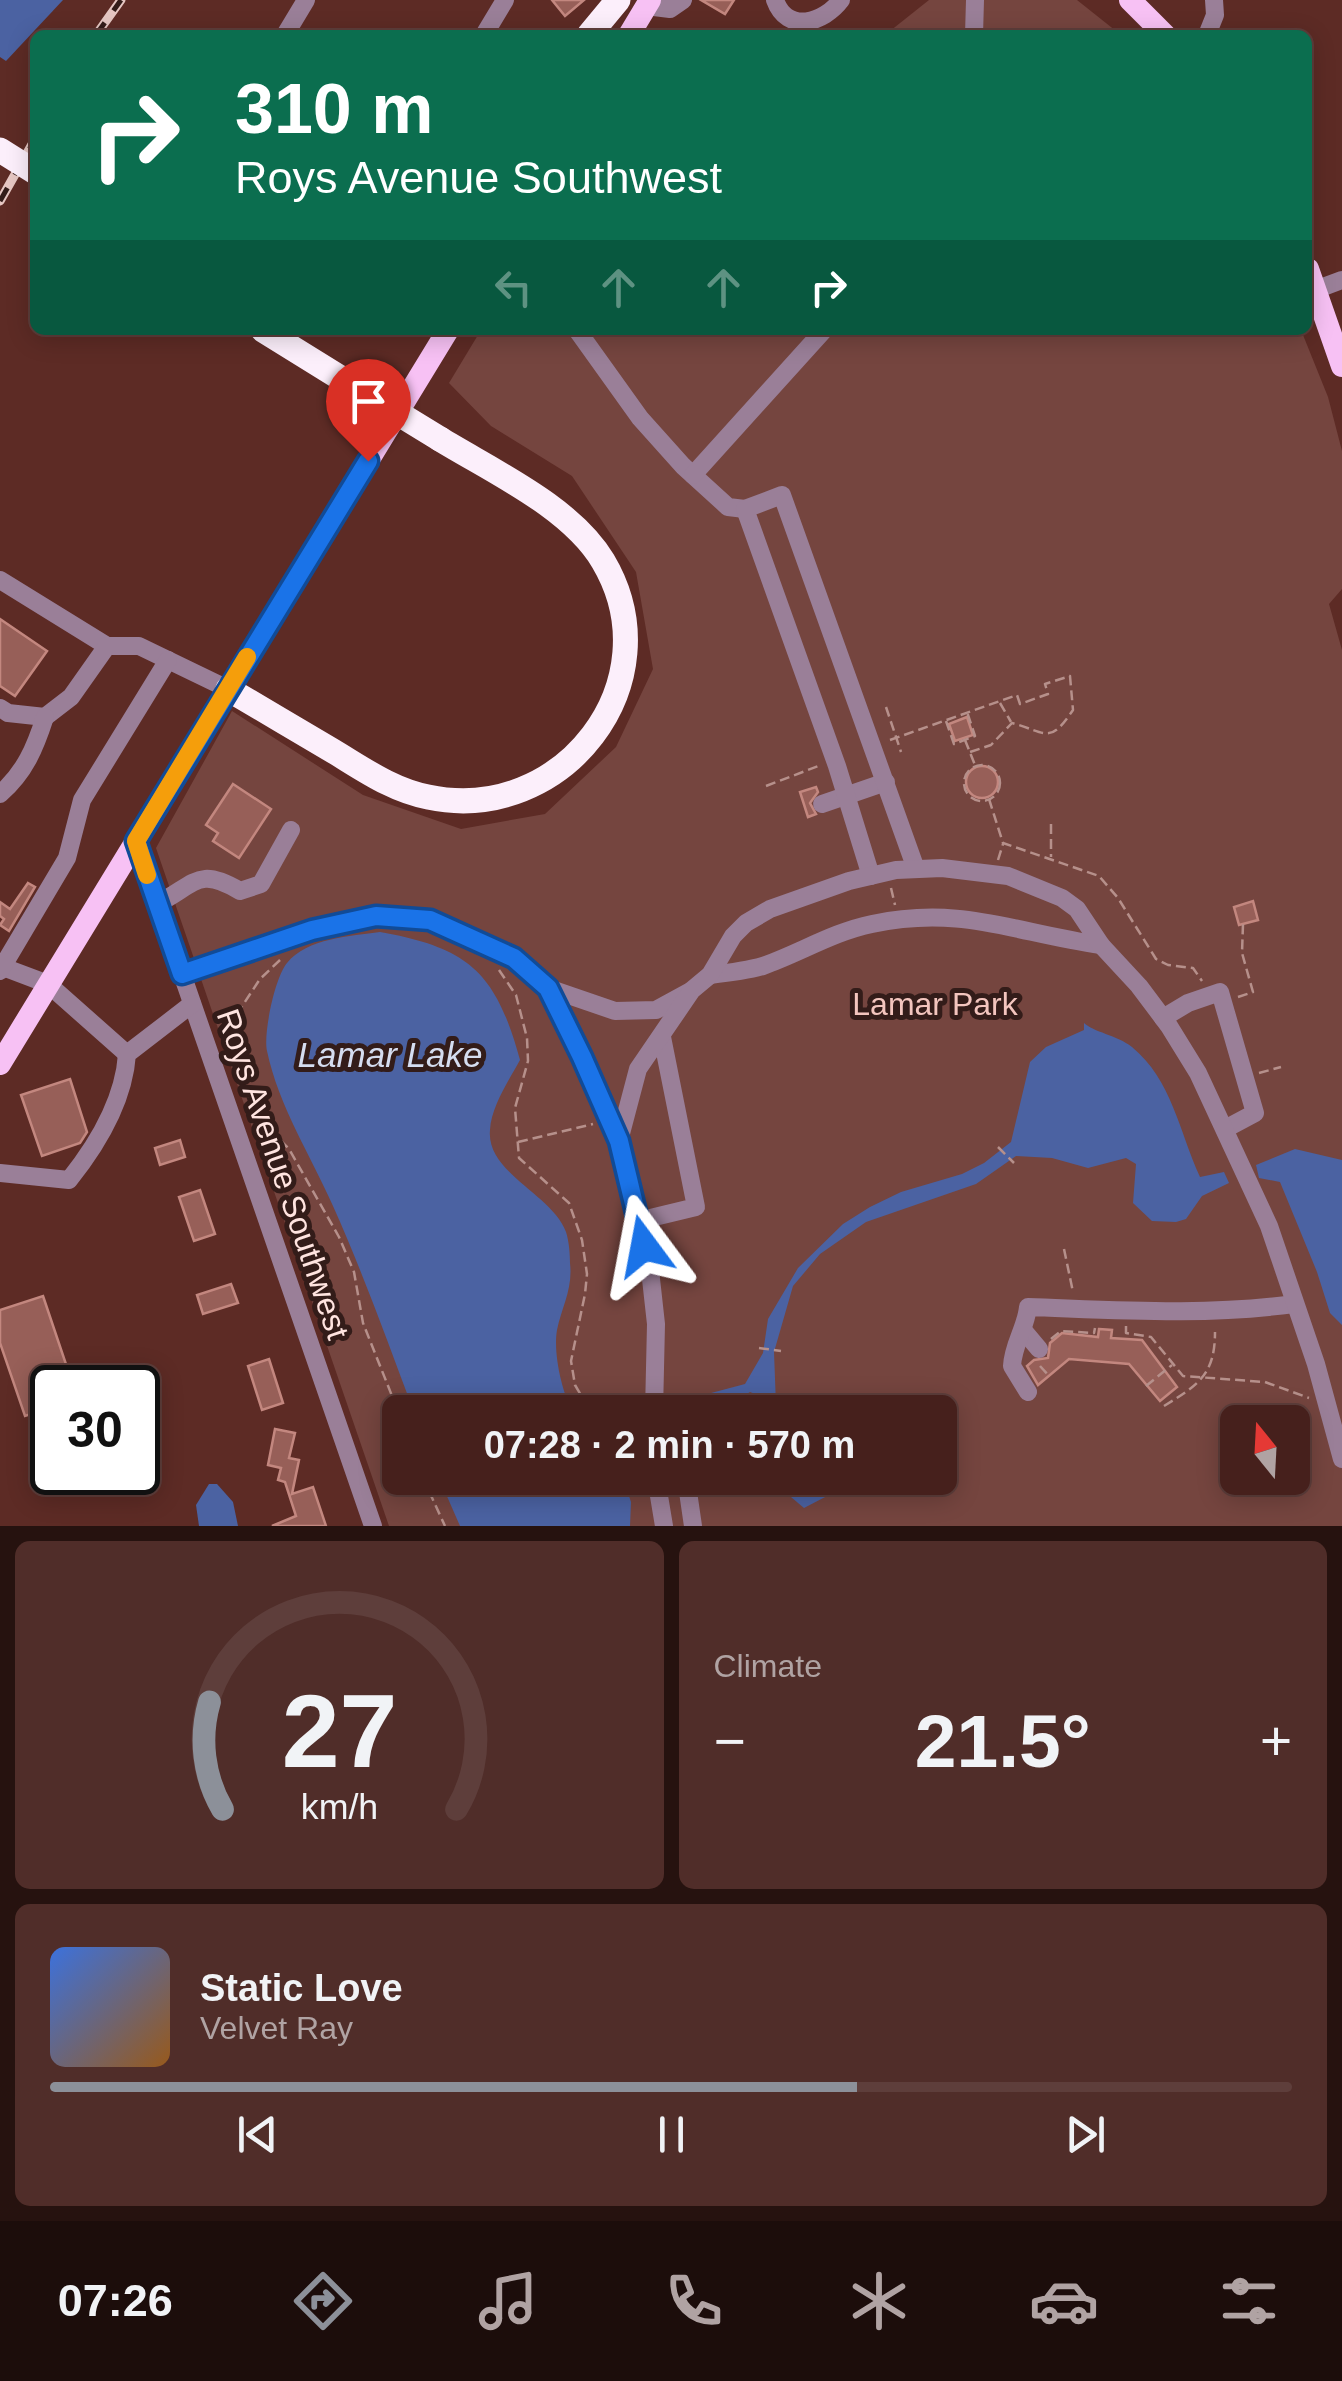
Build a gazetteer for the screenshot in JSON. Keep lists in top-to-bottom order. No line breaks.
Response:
{"streets":{"street":["Roys Avenue Southwest"]},"water":["Lamar Lake"],"parks":["Lamar Park"],"north":"top","page":{"turn":["310 m","Roys Avenue Southwest"],"limit":"30","trip":"07:28 · 2 min · 570 m","tile":"Climate","heat":["−","21.5°","+"],"song":["Static Love","Velvet Ray"],"tabs":"07:26","gauge":["27","km/h"]}}
